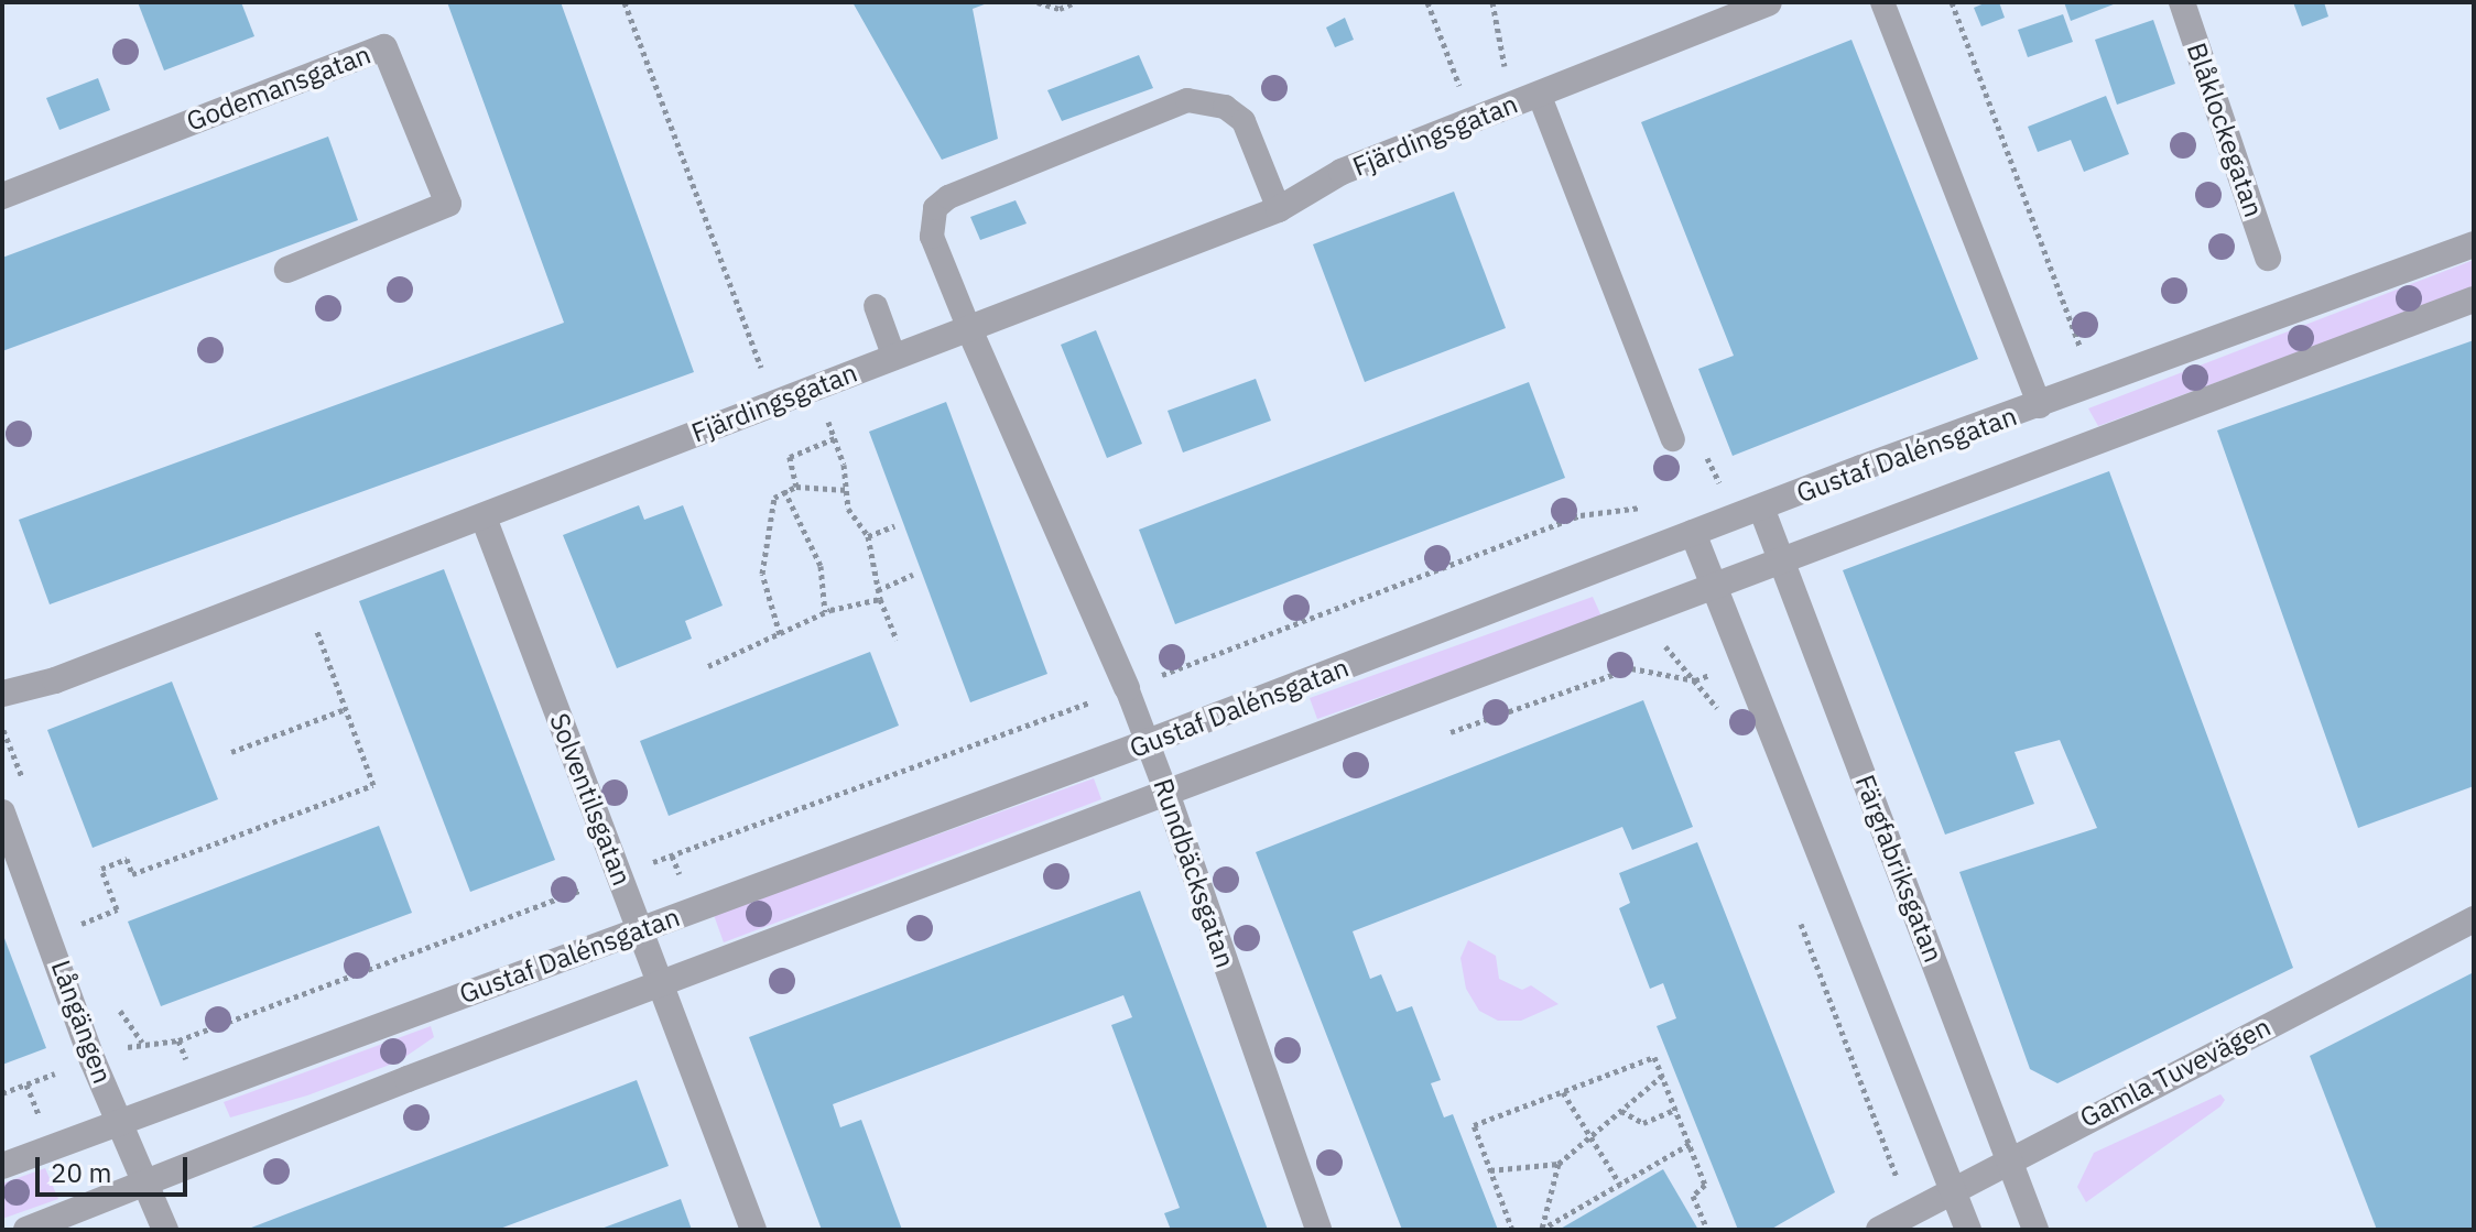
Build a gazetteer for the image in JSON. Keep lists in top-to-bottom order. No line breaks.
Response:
{"streets":{"street":["Godemansgatan","Blåklockegatan","Fjärdingsgatan","Gustaf Dalénsgatan","Solventilsgatan","Färgfabriksgatan","Rundbäcksgatan","Långängen","Gamla Tuvevägen"]},"crossings":[["Fjärdingsgatan","Solventilsgatan"],["Fjärdingsgatan","Rundbäcksgatan"],["Gustaf Dalénsgatan","Solventilsgatan"],["Gustaf Dalénsgatan","Färgfabriksgatan"],["Gustaf Dalénsgatan","Rundbäcksgatan"],["Gustaf Dalénsgatan","Långängen"],["Färgfabriksgatan","Gamla Tuvevägen"]],"scale_bar":"20 m"}
